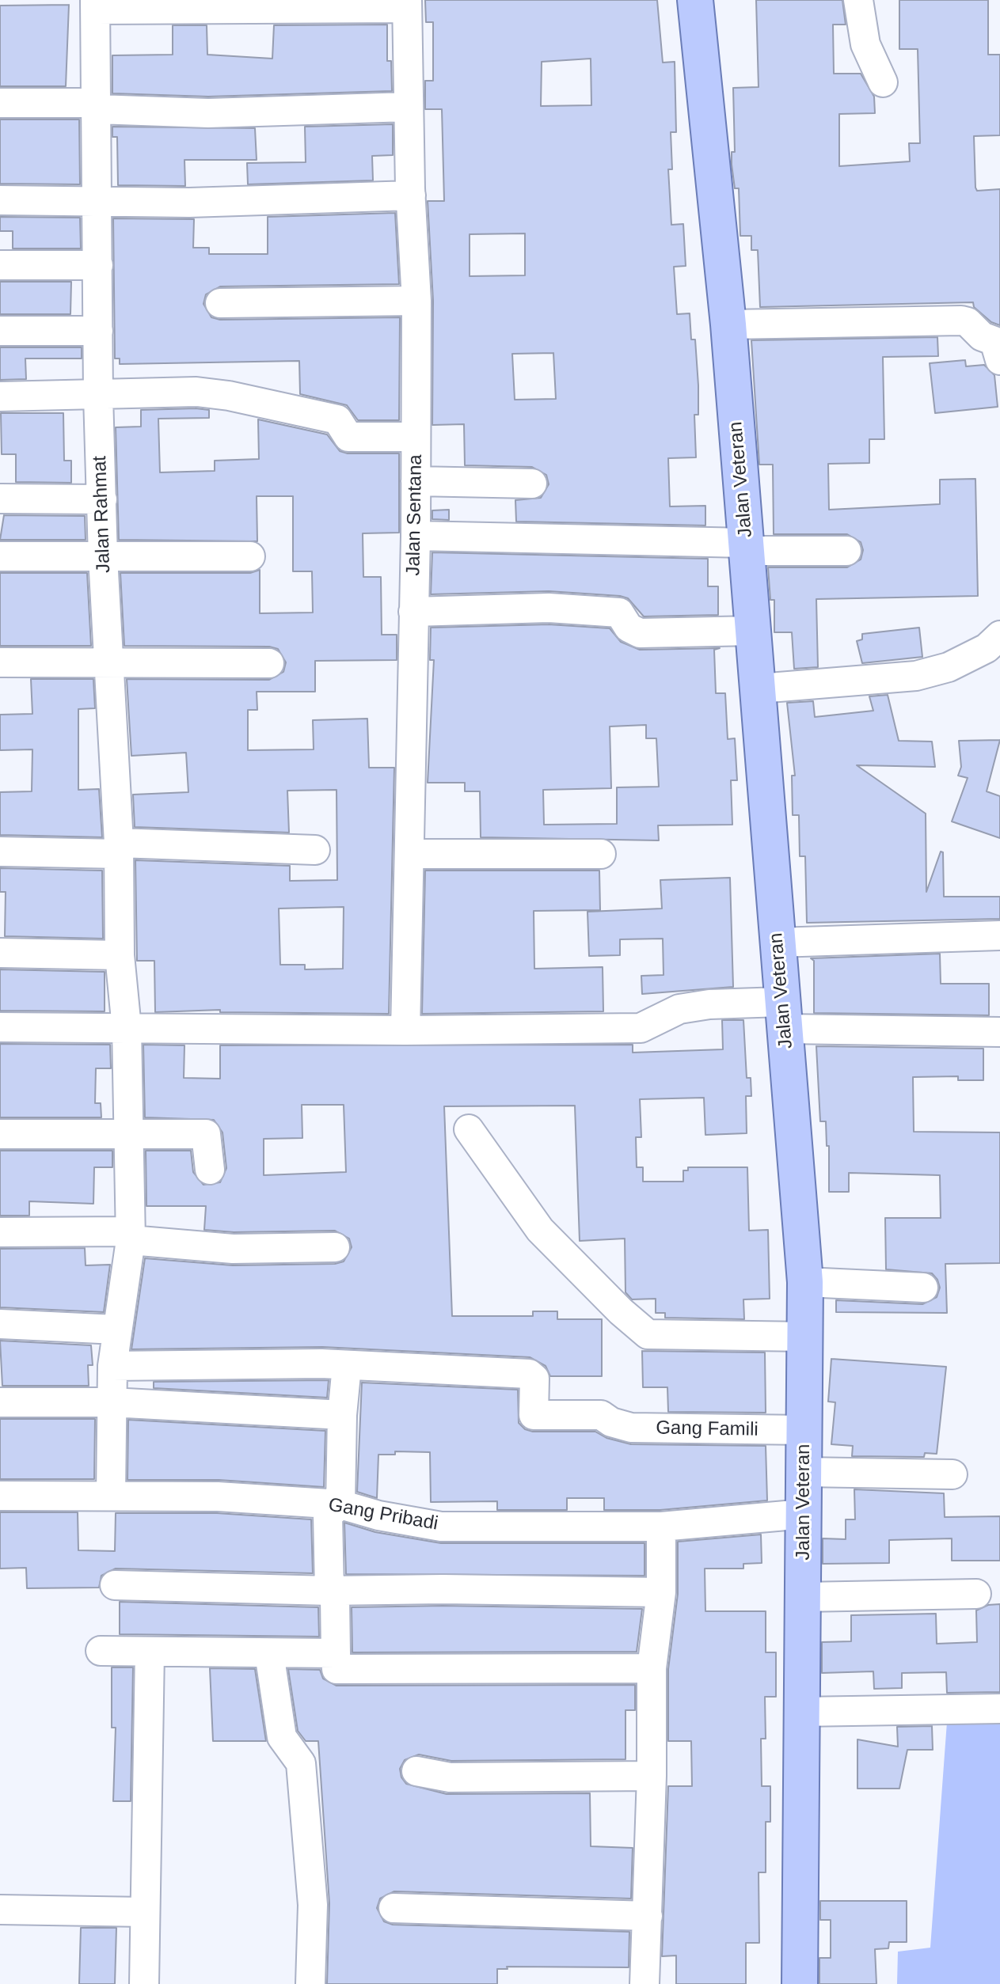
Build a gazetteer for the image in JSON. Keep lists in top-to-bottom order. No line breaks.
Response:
{"streets":{"main road":["Jalan Veteran"],"street":["Jalan Rahmat","Jalan Sentana","Gang Famili","Gang Pribadi"]},"crossings":[["Jalan Veteran","Gang Famili"],["Jalan Veteran","Gang Pribadi"],["Jalan Rahmat","Gang Pribadi"]]}
